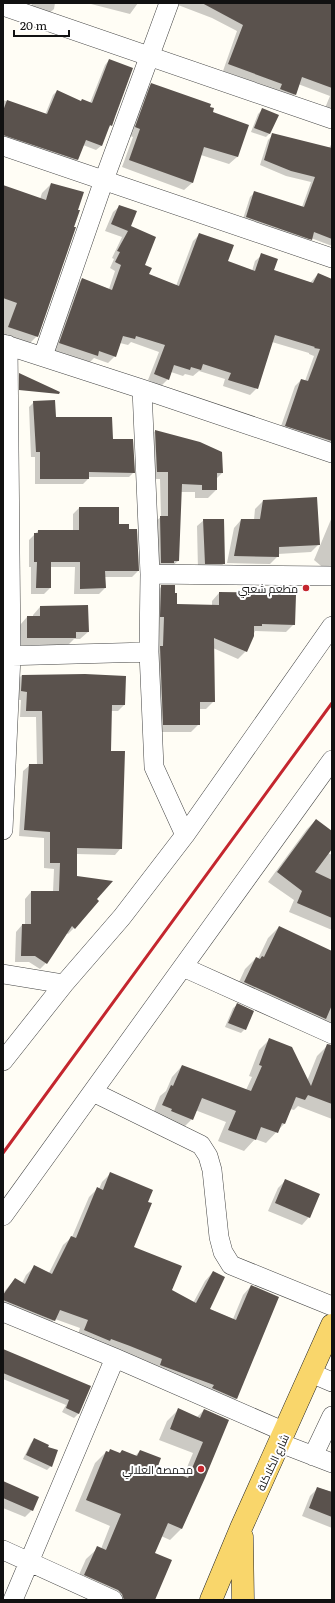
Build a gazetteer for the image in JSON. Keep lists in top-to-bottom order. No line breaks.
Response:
{"streets":{"main road":["شارع الكلاكلة"]},"places":["مطعم شعبي","محمصة العلالي"],"scale_bar":"20 m"}
